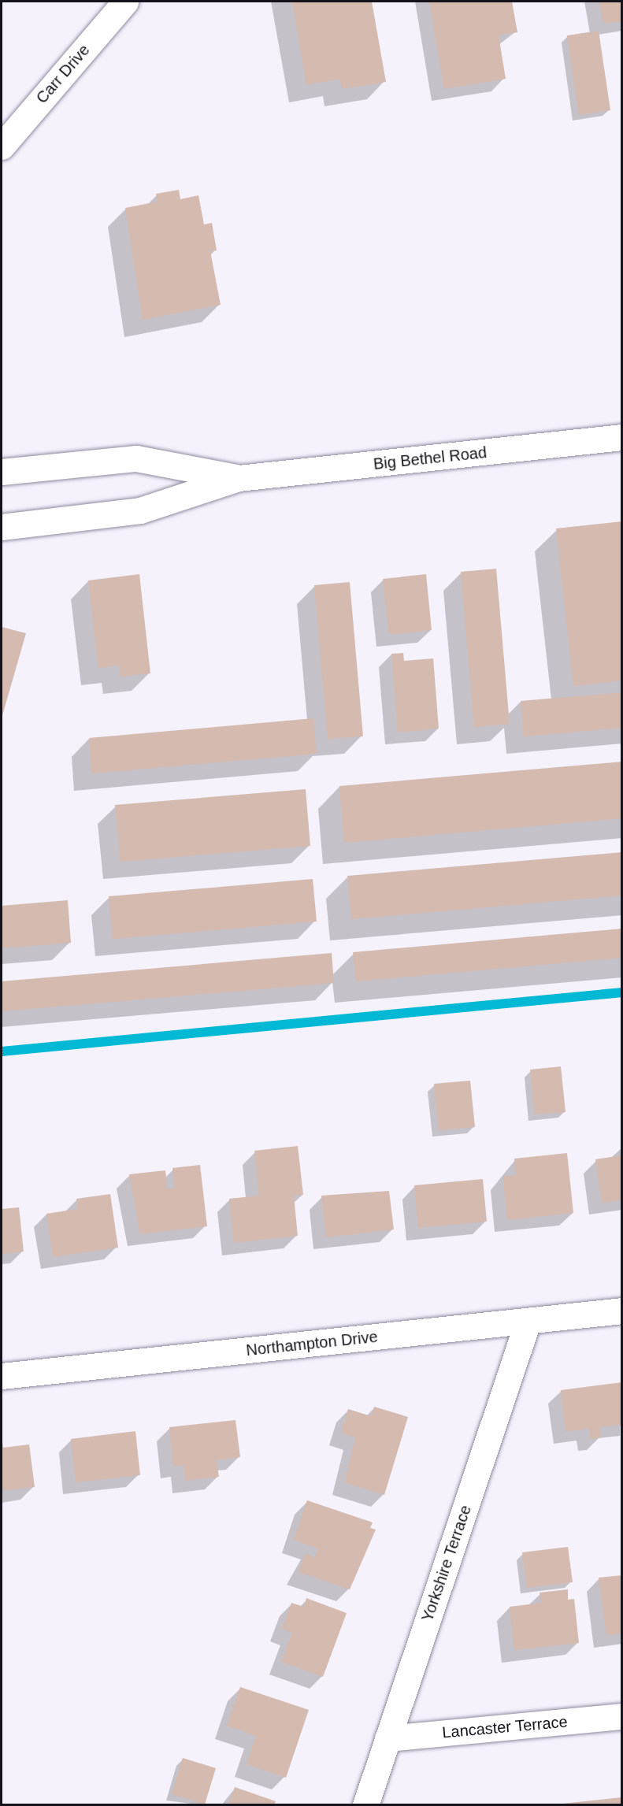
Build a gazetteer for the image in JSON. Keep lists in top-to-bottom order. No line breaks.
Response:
{"streets":{"street":["Carr Drive","Big Bethel Road","Northampton Drive","Yorkshire Terrace","Lancaster Terrace"]},"crossings":[["Northampton Drive","Yorkshire Terrace"],["Yorkshire Terrace","Lancaster Terrace"]]}
